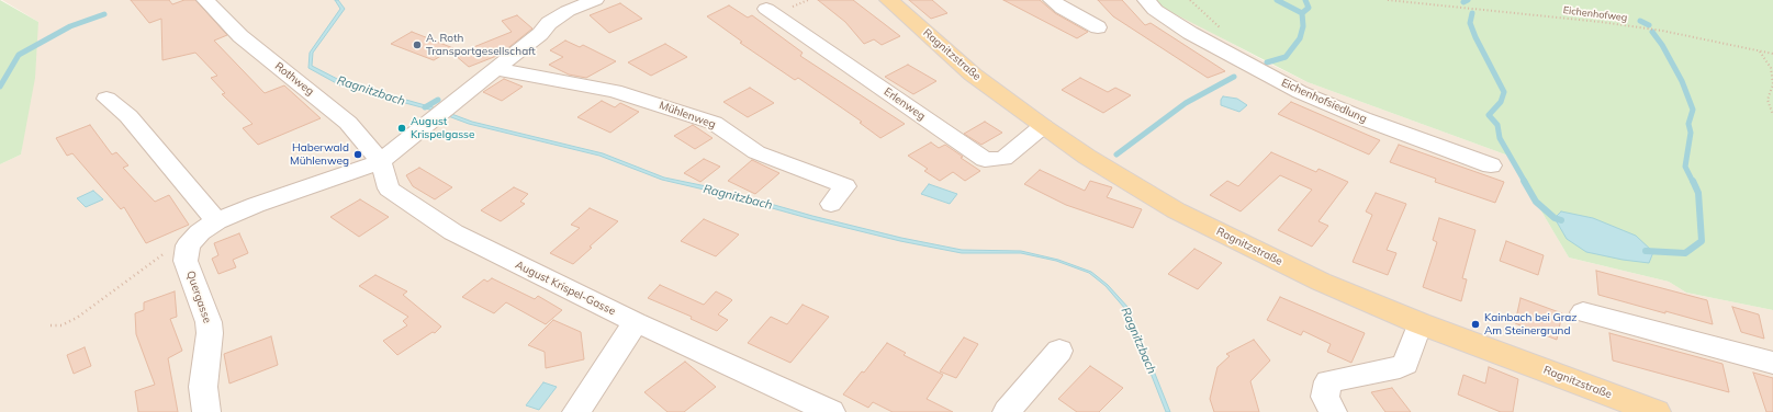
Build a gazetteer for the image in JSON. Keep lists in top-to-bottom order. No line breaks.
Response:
{"streets":{"main road":["Ragnitzstraße"],"street":["Rothweg","Eichenhofsiedlung","Erlenweg","Mühlenweg","August Krispel-Gasse","Quergasse"],"path":["Eichenhofweg"]},"crossings":[["Ragnitzstraße","Erlenweg"],["Rothweg","August Krispel-Gasse"]],"water":["Ragnitzbach"],"places":["A. Roth Transportgesellschaft","August Krispelgasse","Haberwald Mühlenweg","Kainbach bei Graz Am Steinergrund"]}
